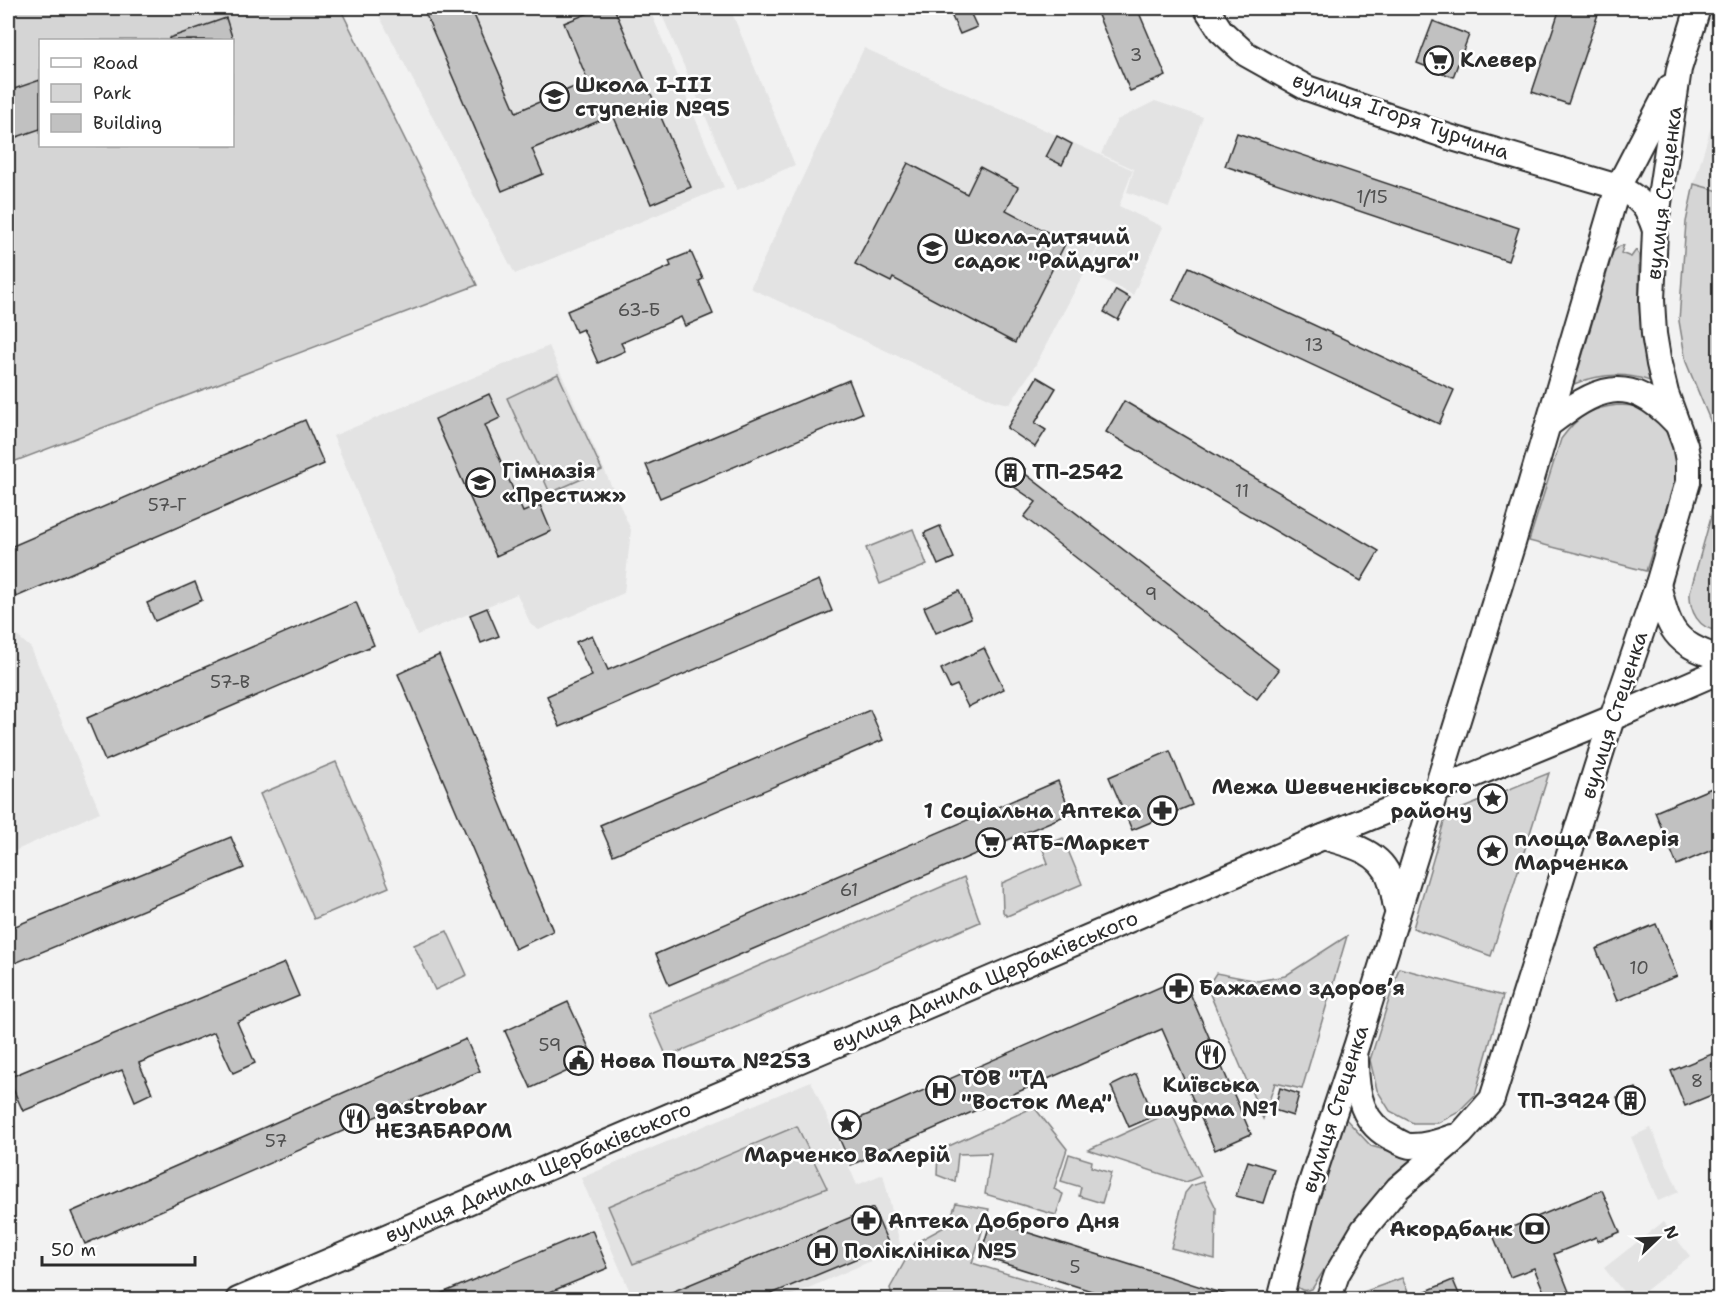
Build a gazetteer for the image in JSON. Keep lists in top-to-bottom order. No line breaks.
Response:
{"streets":{"main road":["вулиця Ігоря Турчина","вулиця Стеценка","вулиця Данила Щербаківського"]},"crossings":[["вулиця Ігоря Турчина","вулиця Стеценка"],["вулиця Стеценка","вулиця Данила Щербаківського"]],"places":{"supermarket":["Клевер","АТБ-Маркет"],"school or university":["Школа І-ІІІ ступенів №95","Школа-дитячий садок \"Райдуга\"","Гімназія «Престиж»"],"building":["ТП-2542","ТП-3924"],"place":["Межа Шевченківського району","площа Валерія Марченка","Марченко Валерій"],"pharmacy":["1 Соціальна Аптека","Бажаємо здоровʼя","Аптека Доброго Дня"],"restaurant":["Київська шаурма №1","gastrobar НЕЗАБАРОМ"],"public building":["Нова Пошта №253"],"hospital":["ТОВ \"ТД \"Восток Мед\"","Поліклініка №5"],"bank":["Акордбанк"]},"house_numbers":["3","1/15","63-Б","13","11","57-Г","9","57-В","61","10","59","8","57","5"],"legend":["Road","Park","Building"],"scale_bar":"50 m","north":"top right"}
